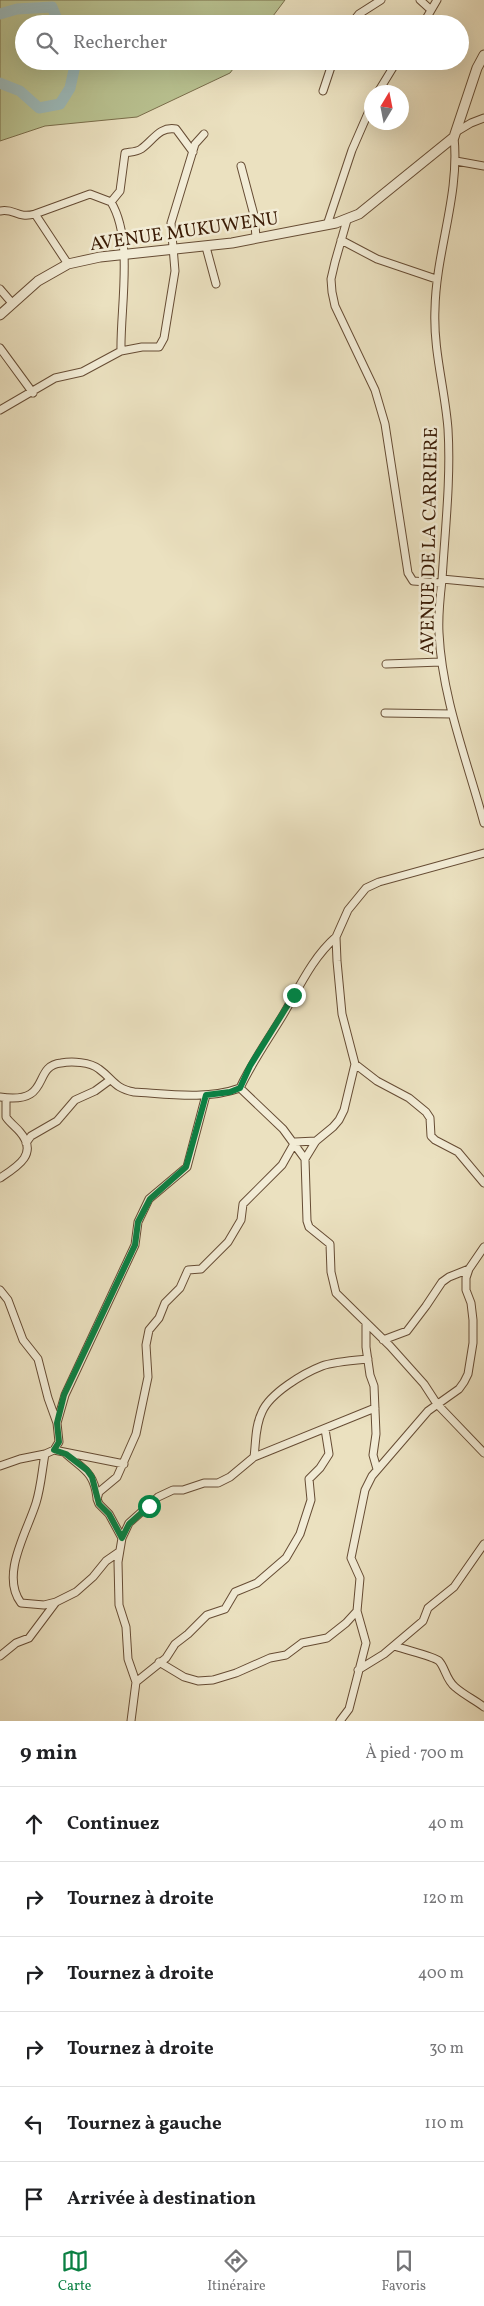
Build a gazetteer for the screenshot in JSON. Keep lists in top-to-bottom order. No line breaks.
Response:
{"streets":{"street":["AVENUE MUKUWENU","AVENUE DE LA CARRIERE"]},"crossings":[["AVENUE MUKUWENU","AVENUE DE LA CARRIERE"]],"north":"top","page":{"search":"Rechercher","heading":["9 min","À pied · 700 m"],"list":[["Continuez","40 m"],["Tournez à droite","120 m"],["Tournez à droite","400 m"],["Tournez à droite","30 m"],["Tournez à gauche","110 m"],"Arrivée à destination"],"nav":["Carte","Itinéraire","Favoris"]}}
